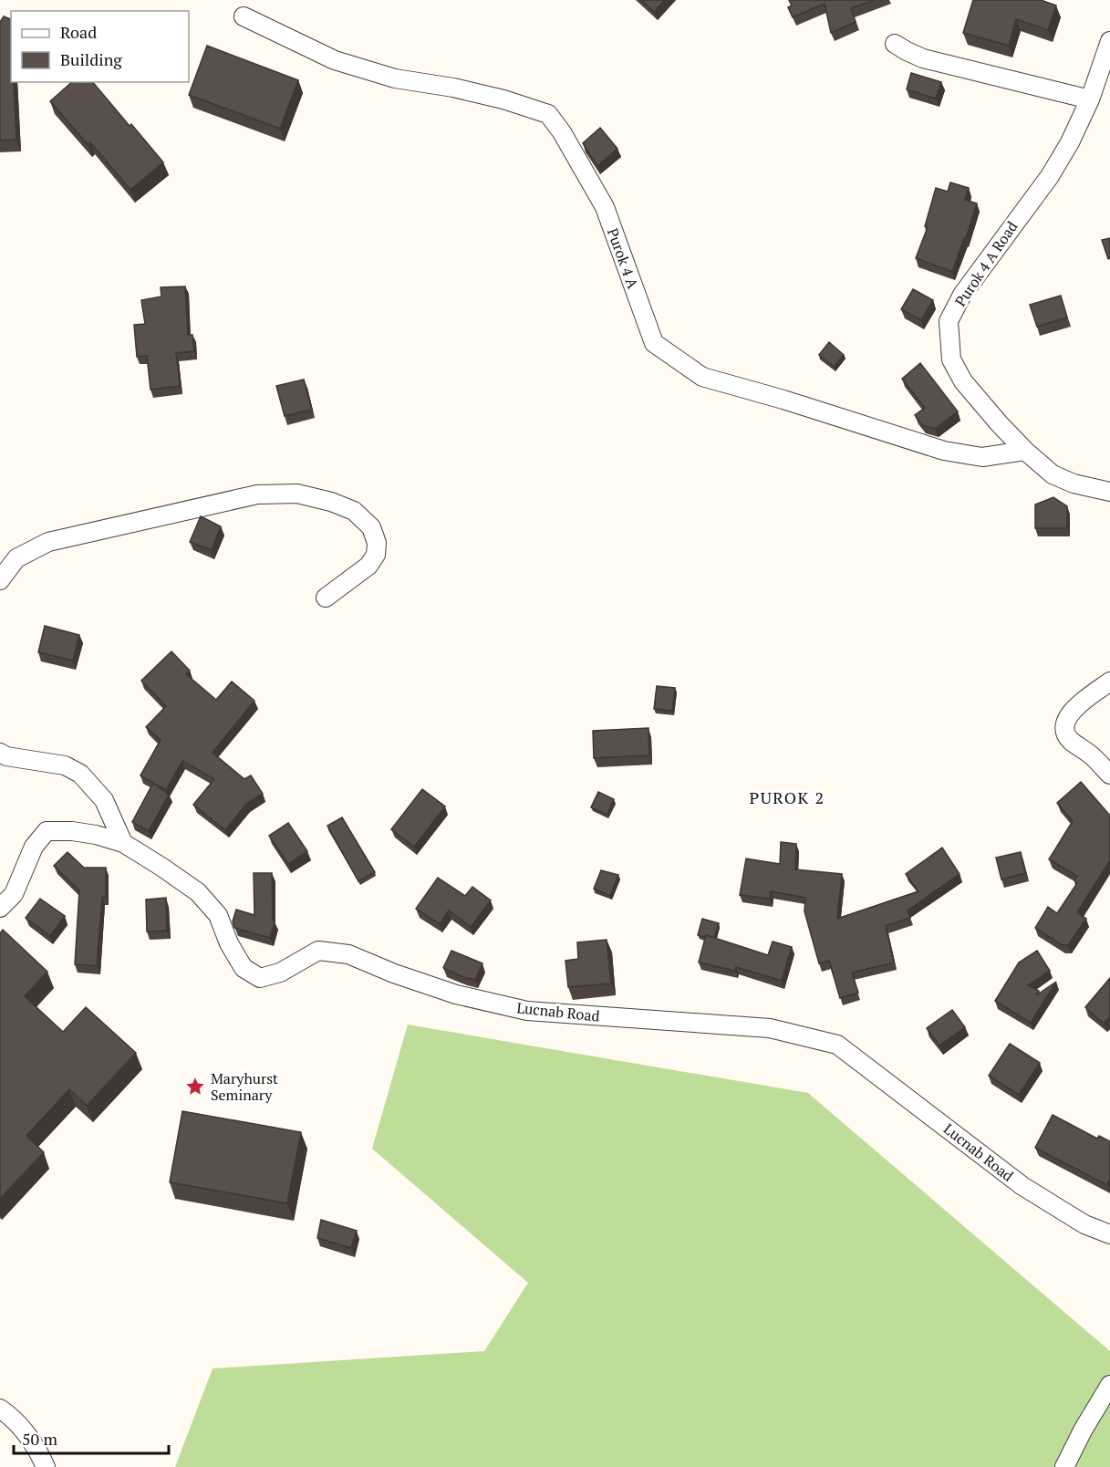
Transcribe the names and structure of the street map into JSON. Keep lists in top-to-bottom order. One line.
{"streets":{"street":["Purok 4 A","Purok 4 A Road","Lucnab Road"]},"crossings":[["Purok 4 A","Purok 4 A Road"]],"districts":["PUROK 2"],"places":{"place":["Maryhurst Seminary"]},"legend":["Road","Building"],"scale_bar":"50 m"}
